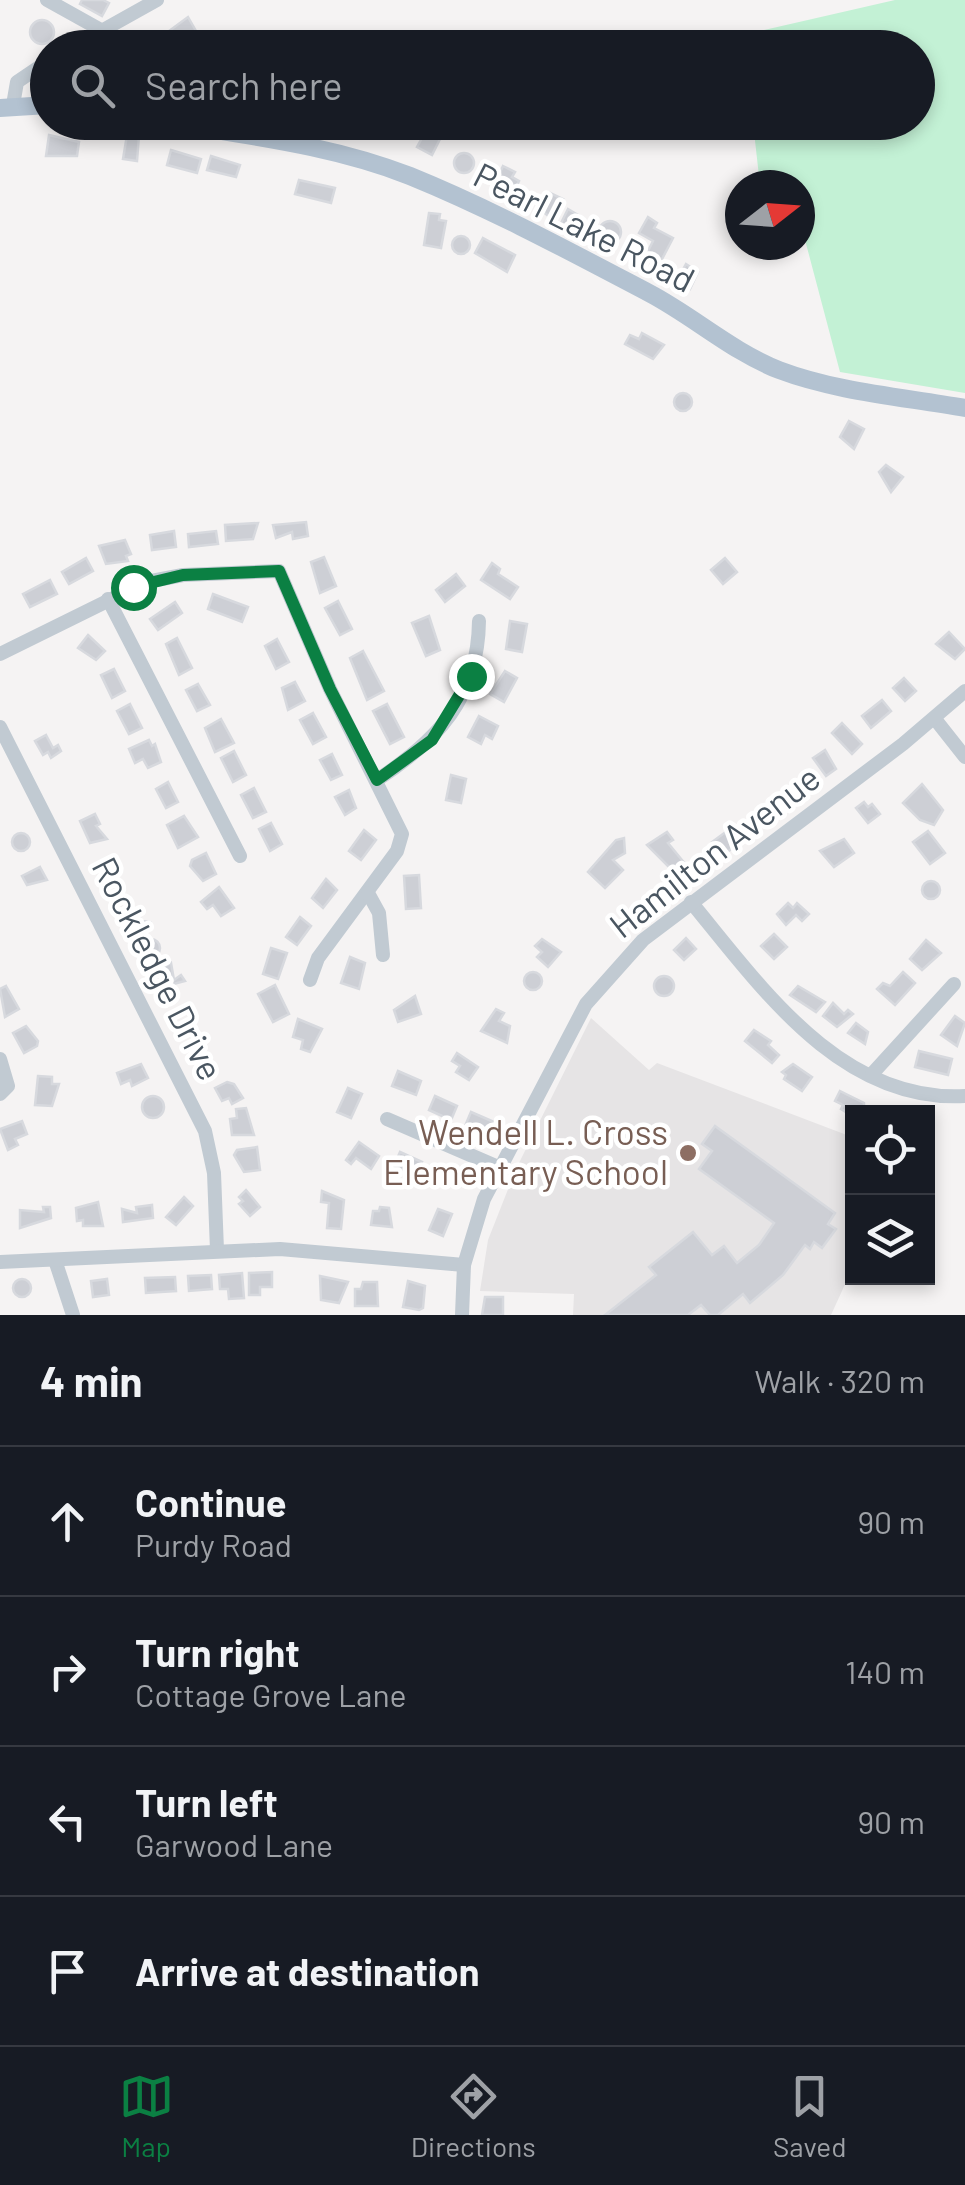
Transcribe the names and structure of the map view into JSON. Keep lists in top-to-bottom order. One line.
{"streets":{"main road":["Pearl Lake Road"],"street":["Hamilton Avenue","Rockledge Drive"]},"places":["Wendell L. Cross Elementary School"],"north":"right","page":{"search":"Search here","heading":["4 min","Walk · 320 m"],"list":[["Continue","Purdy Road","90 m"],["Turn right","Cottage Grove Lane","140 m"],["Turn left","Garwood Lane","90 m"],"Arrive at destination"],"nav":["Map","Directions","Saved"]}}
